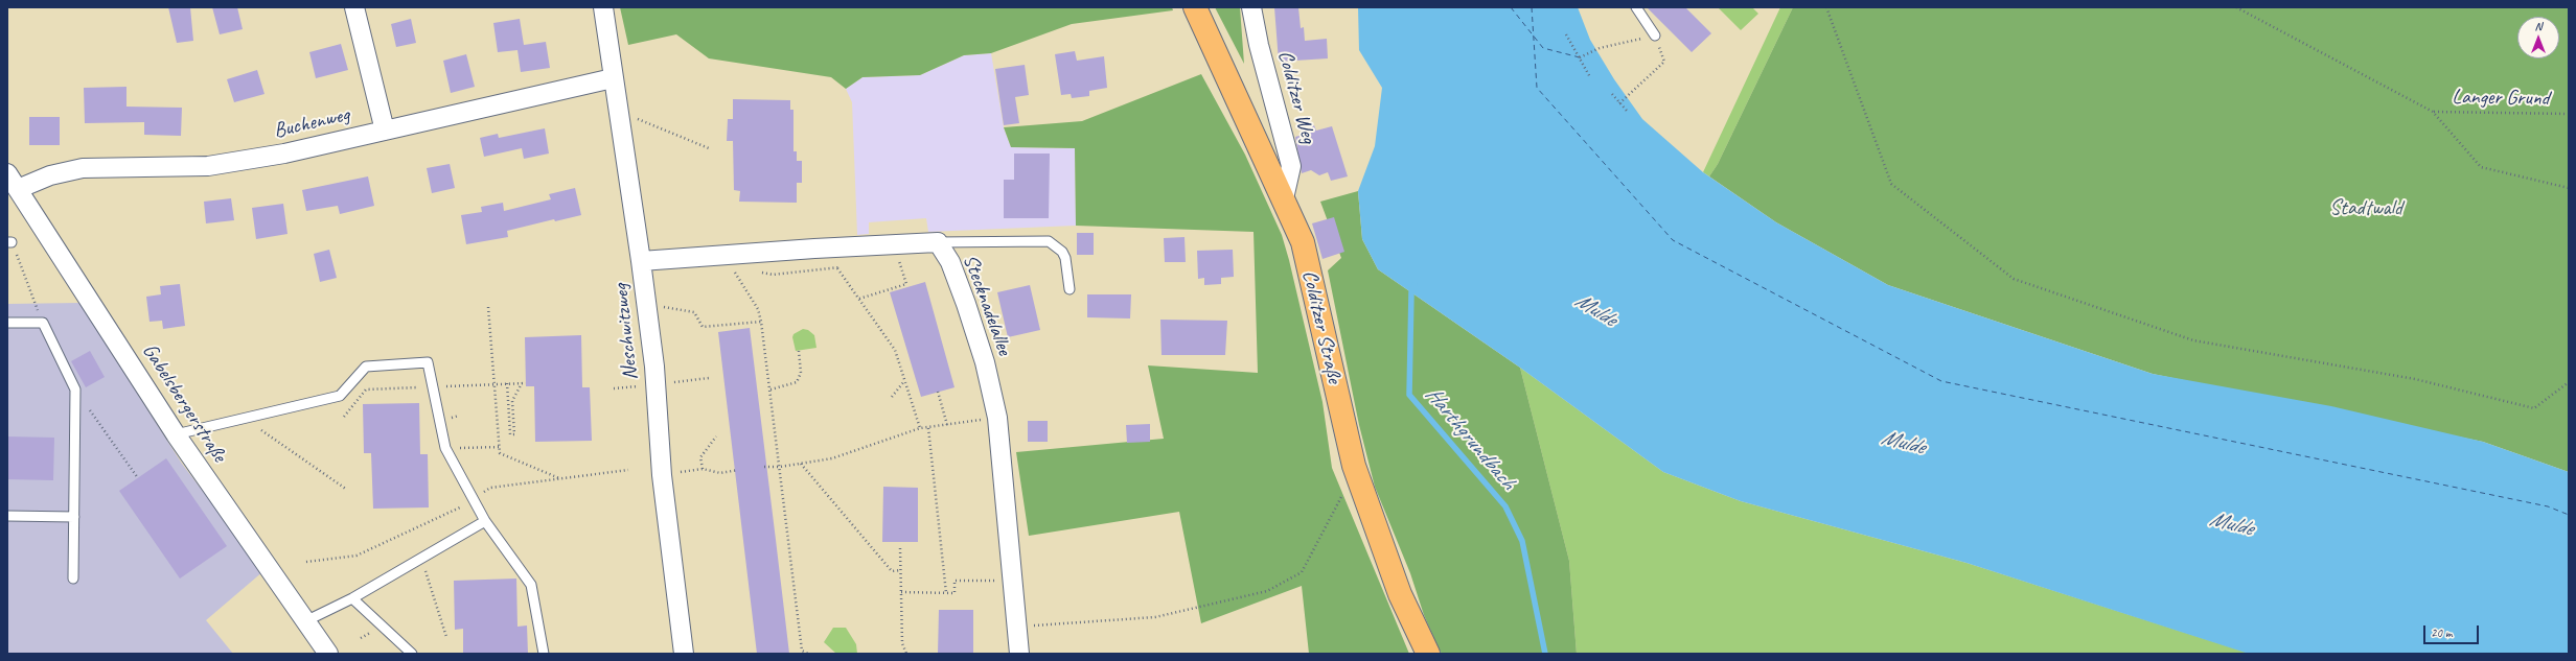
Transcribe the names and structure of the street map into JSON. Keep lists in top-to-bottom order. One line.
{"streets":{"main road":["Colditzer Straße"],"street":["Colditzer Weg","Buchenweg","Stecknadelallee","Neschwitzweg","Gabelsbergerstraße"],"path":["Langer Grund"]},"crossings":[["Colditzer Weg","Colditzer Straße"],["Buchenweg","Neschwitzweg"],["Buchenweg","Gabelsbergerstraße"],["Stecknadelallee","Neschwitzweg"]],"water":["Mulde","Harthgrundbach"],"parks":["Stadtwald"],"scale_bar":"20 m","north":"top"}
